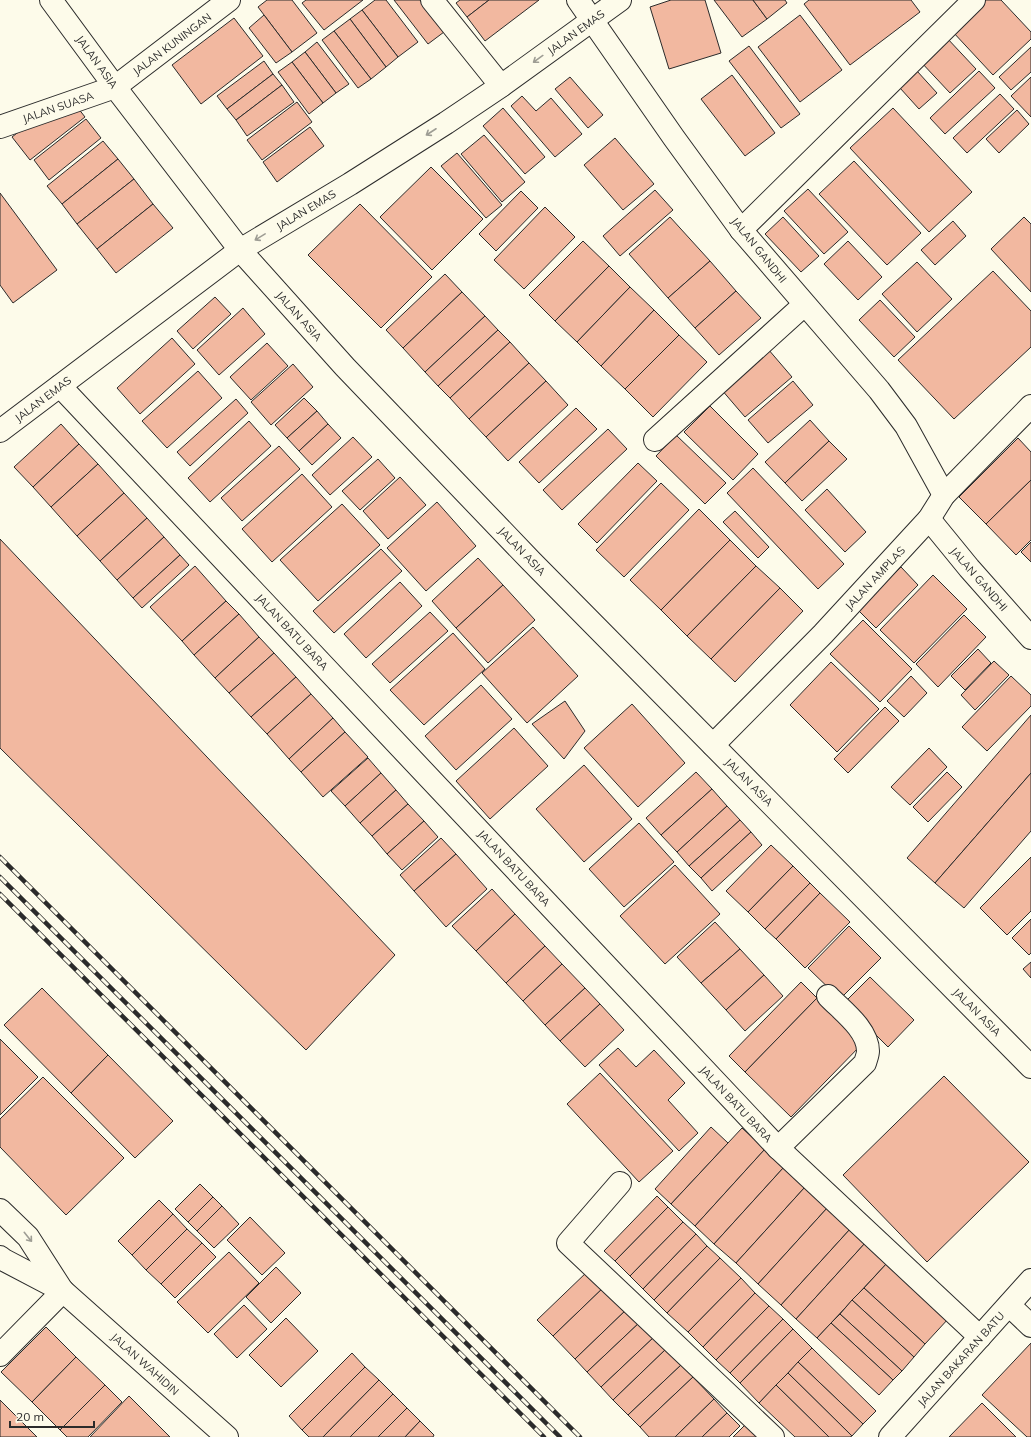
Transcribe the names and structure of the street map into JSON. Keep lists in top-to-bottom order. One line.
{"streets":{"street":["JALAN EMAS","JALAN KUNINGAN","JALAN ASIA","JALAN SUASA","JALAN GANDHI","JALAN AMPLAS","JALAN BATU BARA","JALAN BAKARAN BATU","JALAN WAHIDIN"]},"crossings":[["JALAN EMAS","JALAN ASIA"],["JALAN EMAS","JALAN GANDHI"],["JALAN EMAS","JALAN BATU BARA"],["JALAN KUNINGAN","JALAN ASIA"],["JALAN KUNINGAN","JALAN SUASA"],["JALAN ASIA","JALAN SUASA"],["JALAN ASIA","JALAN AMPLAS"],["JALAN GANDHI","JALAN AMPLAS"],["JALAN BATU BARA","JALAN BAKARAN BATU"]],"one_way":["JALAN EMAS"],"scale_bar":"20 m"}
